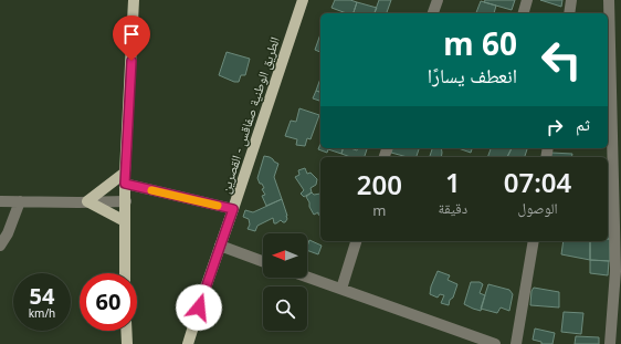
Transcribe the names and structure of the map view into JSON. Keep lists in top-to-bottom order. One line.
{"streets":{"main road":["الطريق الوطنية صفاقس - القصرين"]},"north":"left","page":{"turn":["60 m","انعطف يسارًا"],"then":"ثم","eta":["07:04","الوصول","1","دقيقة","200","m"],"speed":"54 km/h","limit":"60"}}
